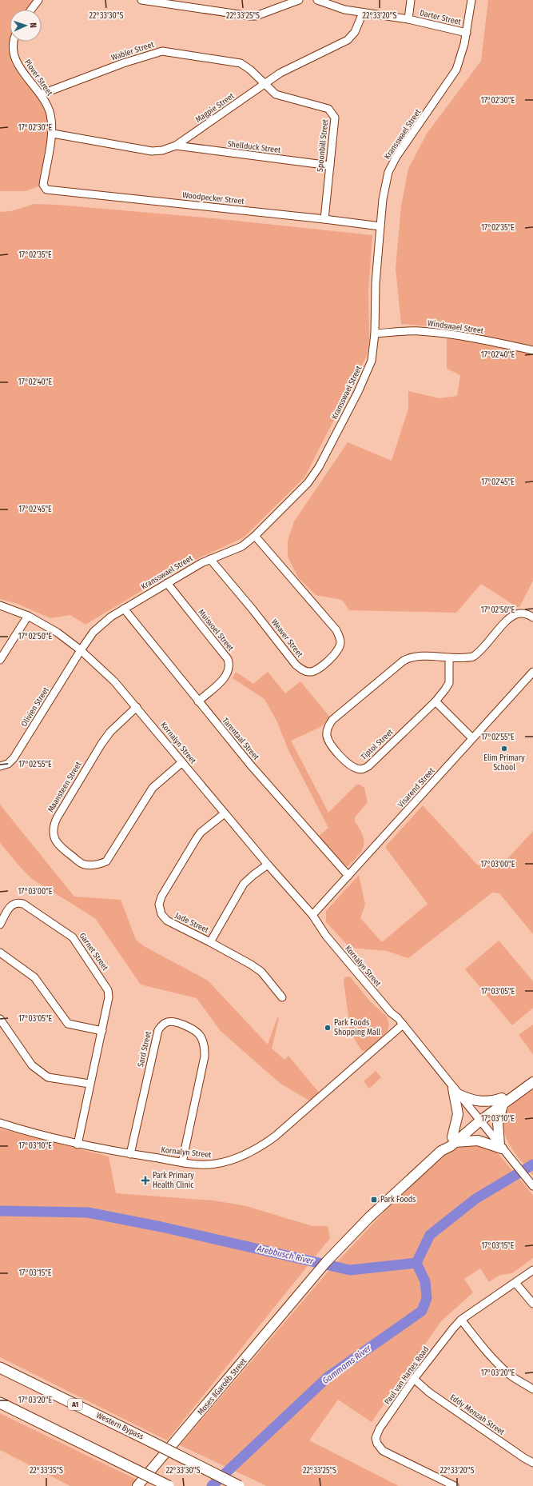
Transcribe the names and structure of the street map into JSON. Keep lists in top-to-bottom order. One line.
{"streets":{"highway":["A1","Western Bypass"],"main road":["Moses ǁGaroëb Street"],"street":["Darter Street","Wabler Street","Plover Street","Magpie Street","Kransswael Street","Spoonbill Street","Shellduck Street","Woodpecker Street","Windswael Street","Muisvoel Street","Weaver Street","Olivien Street","Tarentaal Street","Kornalyn Street","Tiptol Street","Maansteen Street","Visarend Street","Jade Street","Garnet Street","Sard Street","Paul van Hartes Road","Eddy Menzah Street"]},"crossings":[["Darter Street","Magpie Street"],["Darter Street","Kransswael Street"],["Wabler Street","Plover Street"],["Wabler Street","Magpie Street"],["Wabler Street","Spoonbill Street"],["Plover Street","Magpie Street"],["Plover Street","Woodpecker Street"],["Magpie Street","Spoonbill Street"],["Magpie Street","Shellduck Street"],["Kransswael Street","Woodpecker Street"],["Kransswael Street","Windswael Street"],["Kransswael Street","Muisvoel Street"],["Kransswael Street","Weaver Street"],["Kransswael Street","Olivien Street"],["Kransswael Street","Tarentaal Street"],["Kransswael Street","Kornalyn Street"],["Spoonbill Street","Shellduck Street"],["Spoonbill Street","Woodpecker Street"],["Muisvoel Street","Tarentaal Street"],["Olivien Street","Kornalyn Street"],["Tarentaal Street","Visarend Street"],["Kornalyn Street","Maansteen Street"],["Kornalyn Street","Visarend Street"],["Kornalyn Street","Jade Street"],["Kornalyn Street","Garnet Street"],["Kornalyn Street","Sard Street"],["Paul van Hartes Road","Eddy Menzah Street"]],"water":["Arebbusch River","Gammams River"],"places":{"other":["Elim Primary School","Park Foods Shopping Mall"],"health":["Park Primary Health Clinic"],"transit":["Park Foods"]},"north":"right","coordinates":["22°33'30\"S","22°33'25\"S","22°33'20\"S","17°02'30\"E","17°02'35\"E","17°02'40\"E","17°02'45\"E","17°02'50\"E","17°02'55\"E","17°03'00\"E","17°03'05\"E","17°03'10\"E","17°03'15\"E","17°03'20\"E","22°33'35\"S"]}
